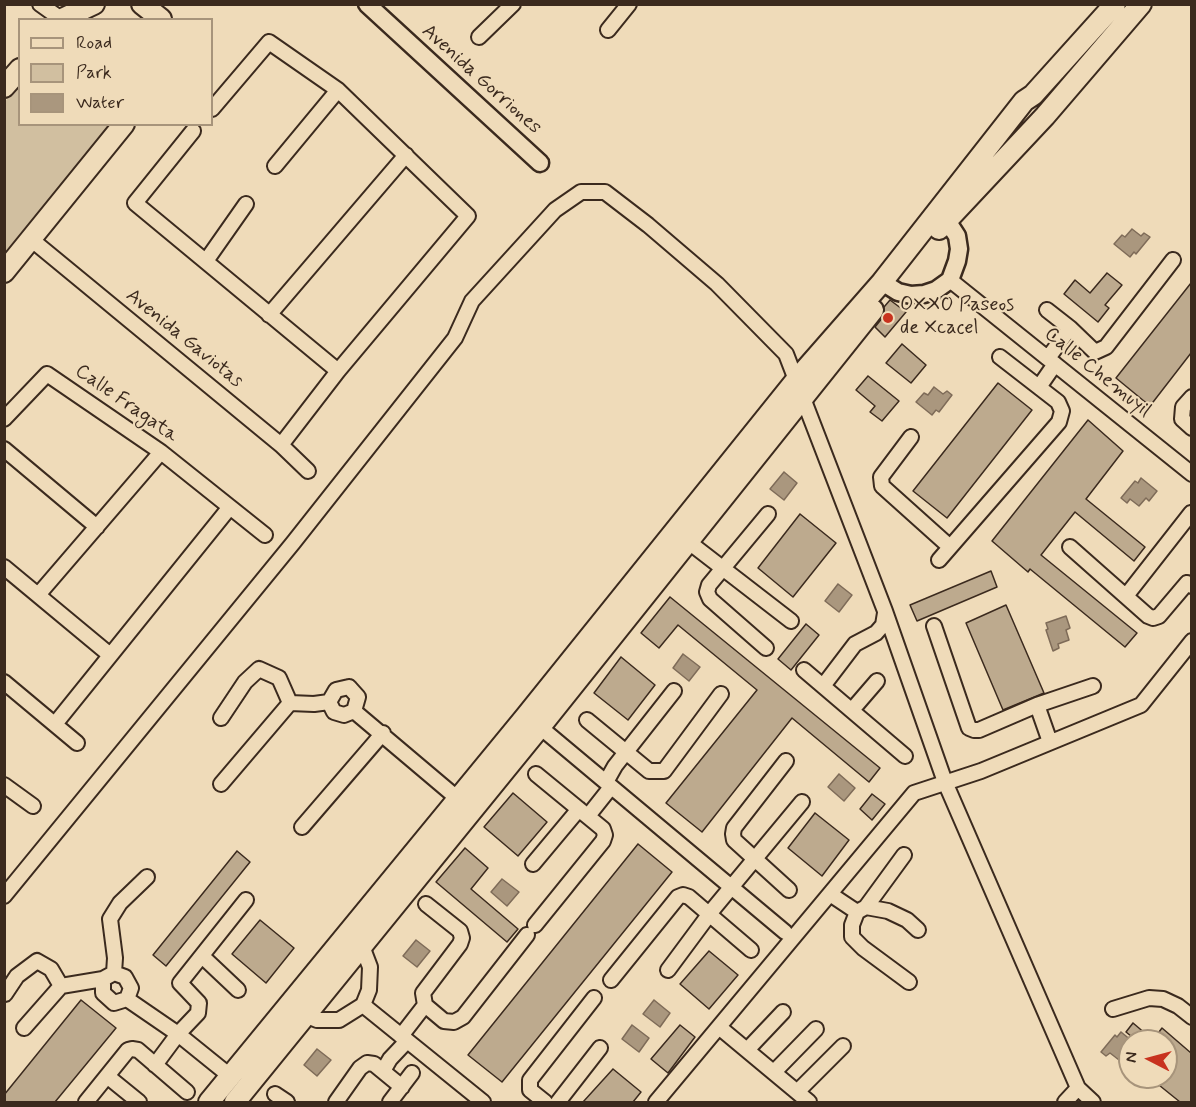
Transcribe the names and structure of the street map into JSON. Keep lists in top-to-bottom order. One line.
{"streets":{"street":["Avenida Gorriones","Avenida Gaviotas","Calle Chemuyil","Calle Fragata"]},"places":["OXXO Paseos de Xcacel"],"legend":["Road","Park","Water"],"north":"left"}
